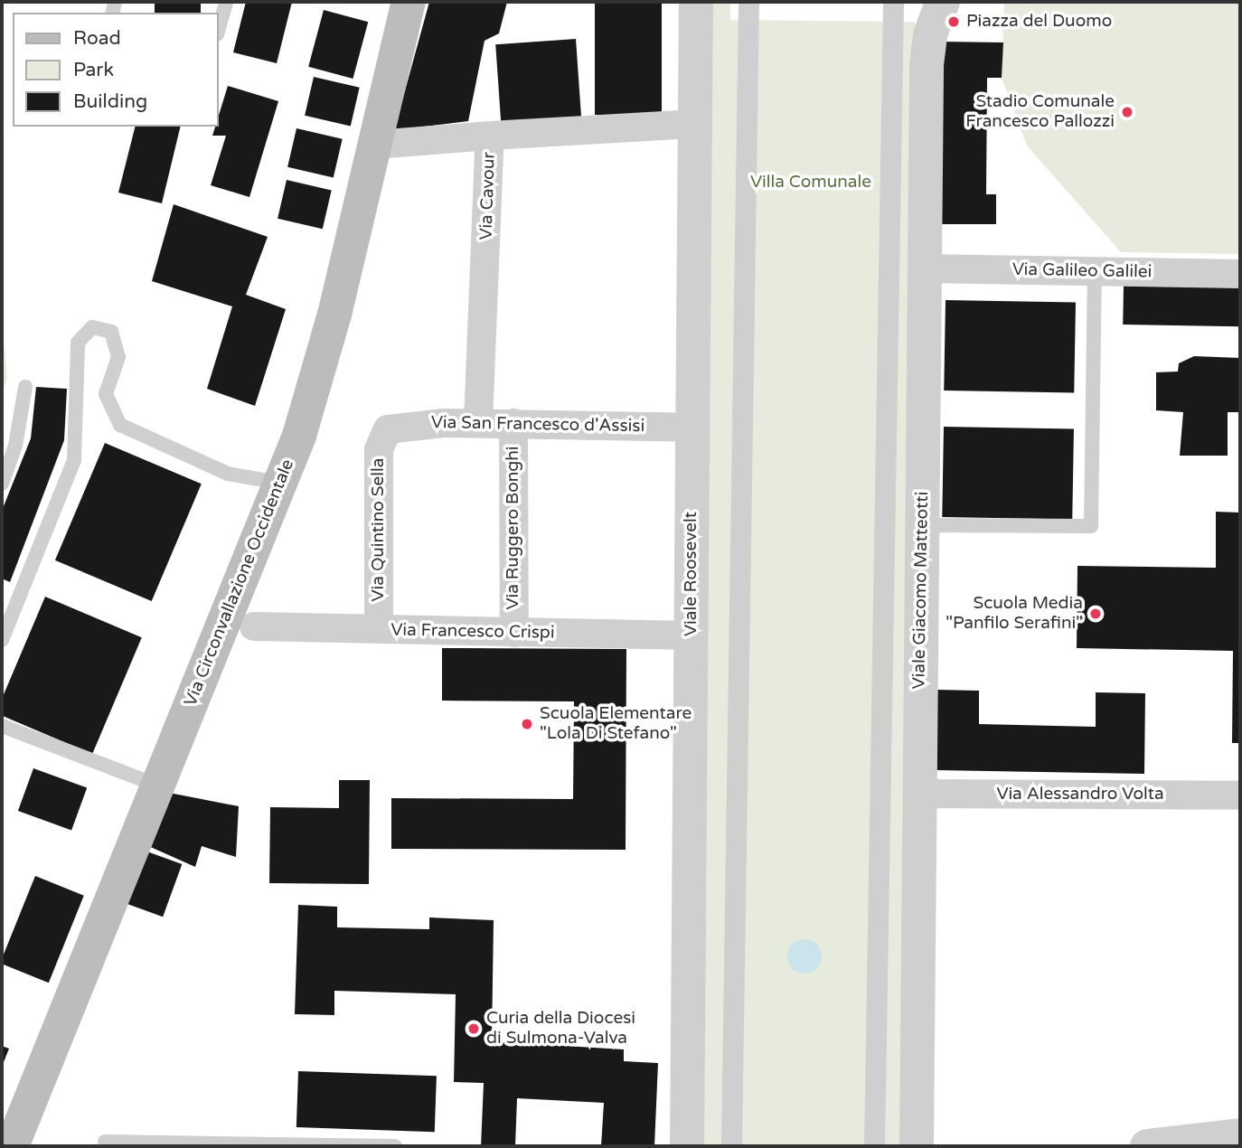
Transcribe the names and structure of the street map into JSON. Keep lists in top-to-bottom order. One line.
{"streets":{"main road":["Via Circonvallazione Occidentale"],"street":["Via Cavour","Via Galileo Galilei","Via San Francesco d'Assisi","Via Ruggero Bonghi","Via Quintino Sella","Viale Roosevelt","Viale Giacomo Matteotti","Via Francesco Crispi","Via Alessandro Volta"]},"crossings":[["Via Cavour","Via San Francesco d'Assisi"],["Via Cavour","Viale Roosevelt"],["Via Galileo Galilei","Viale Giacomo Matteotti"],["Via San Francesco d'Assisi","Via Ruggero Bonghi"],["Via San Francesco d'Assisi","Via Quintino Sella"],["Via San Francesco d'Assisi","Viale Roosevelt"],["Via Ruggero Bonghi","Via Francesco Crispi"],["Via Quintino Sella","Via Francesco Crispi"],["Viale Roosevelt","Via Francesco Crispi"],["Viale Giacomo Matteotti","Via Alessandro Volta"]],"parks":["Villa Comunale"],"places":["Piazza del Duomo","Stadio Comunale Francesco Pallozzi","Scuola Media \"Panfilo Serafini\"","Scuola Elementare \"Lola Di Stefano\"","Curia della Diocesi di Sulmona-Valva"],"legend":["Road","Park","Building"]}
